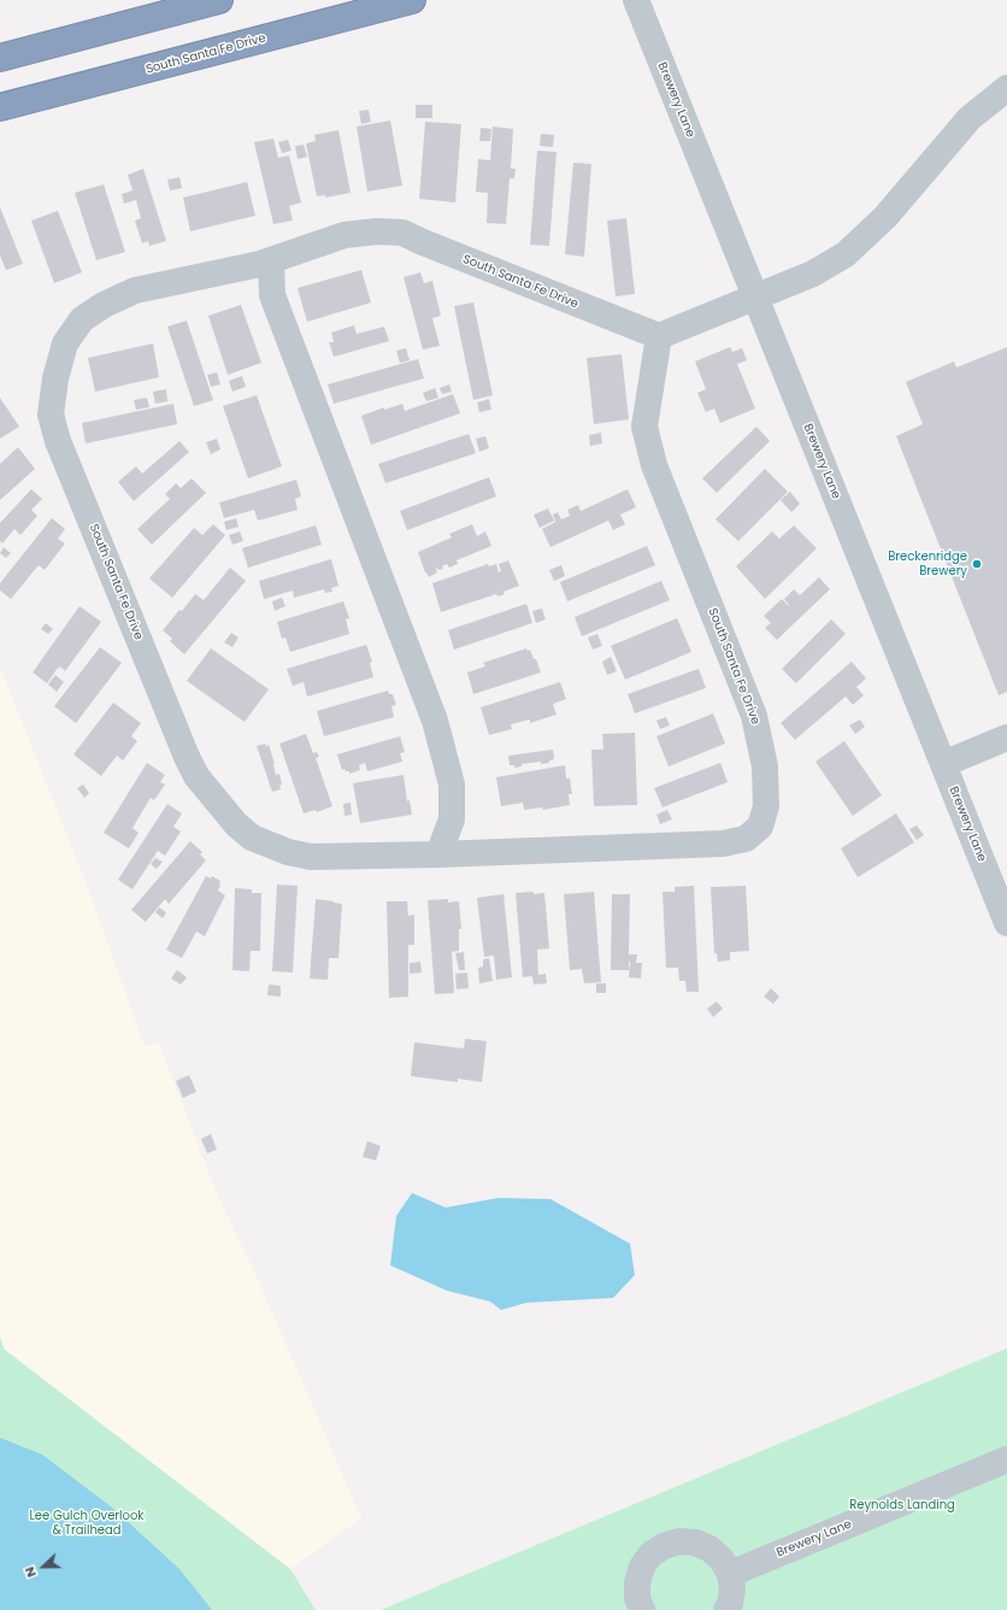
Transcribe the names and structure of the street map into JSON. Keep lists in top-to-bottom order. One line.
{"streets":{"highway":["South Santa Fe Drive"],"street":["Brewery Lane"]},"parks":["Reynolds Landing","Lee Gulch Overlook & Trailhead"],"places":["Breckenridge Brewery"],"north":"left"}
